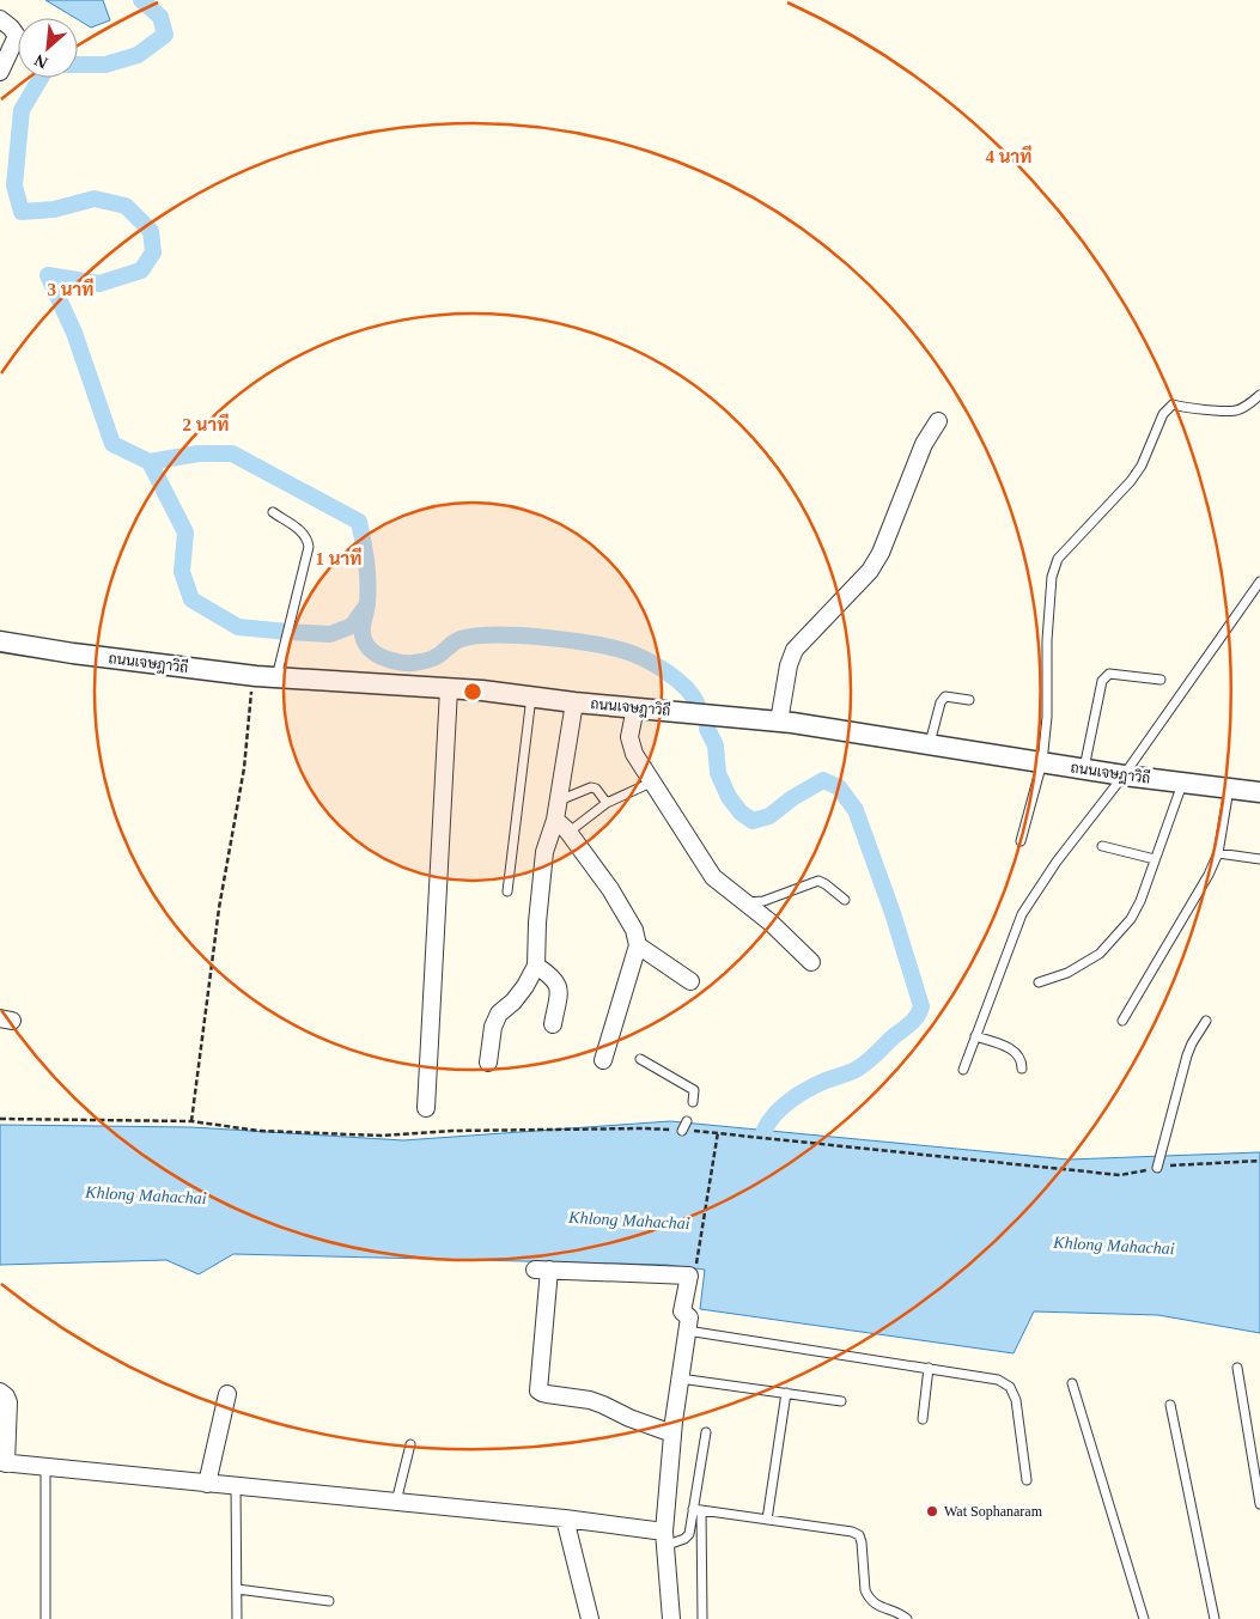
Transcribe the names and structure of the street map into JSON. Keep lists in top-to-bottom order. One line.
{"streets":{"street":["ถนนเจษฎาวิถี"]},"water":["Khlong Mahachai"],"places":["Wat Sophanaram"],"north":"bottom left","rings":["4 นาที","3 นาที","2 นาที","1 นาที"]}
